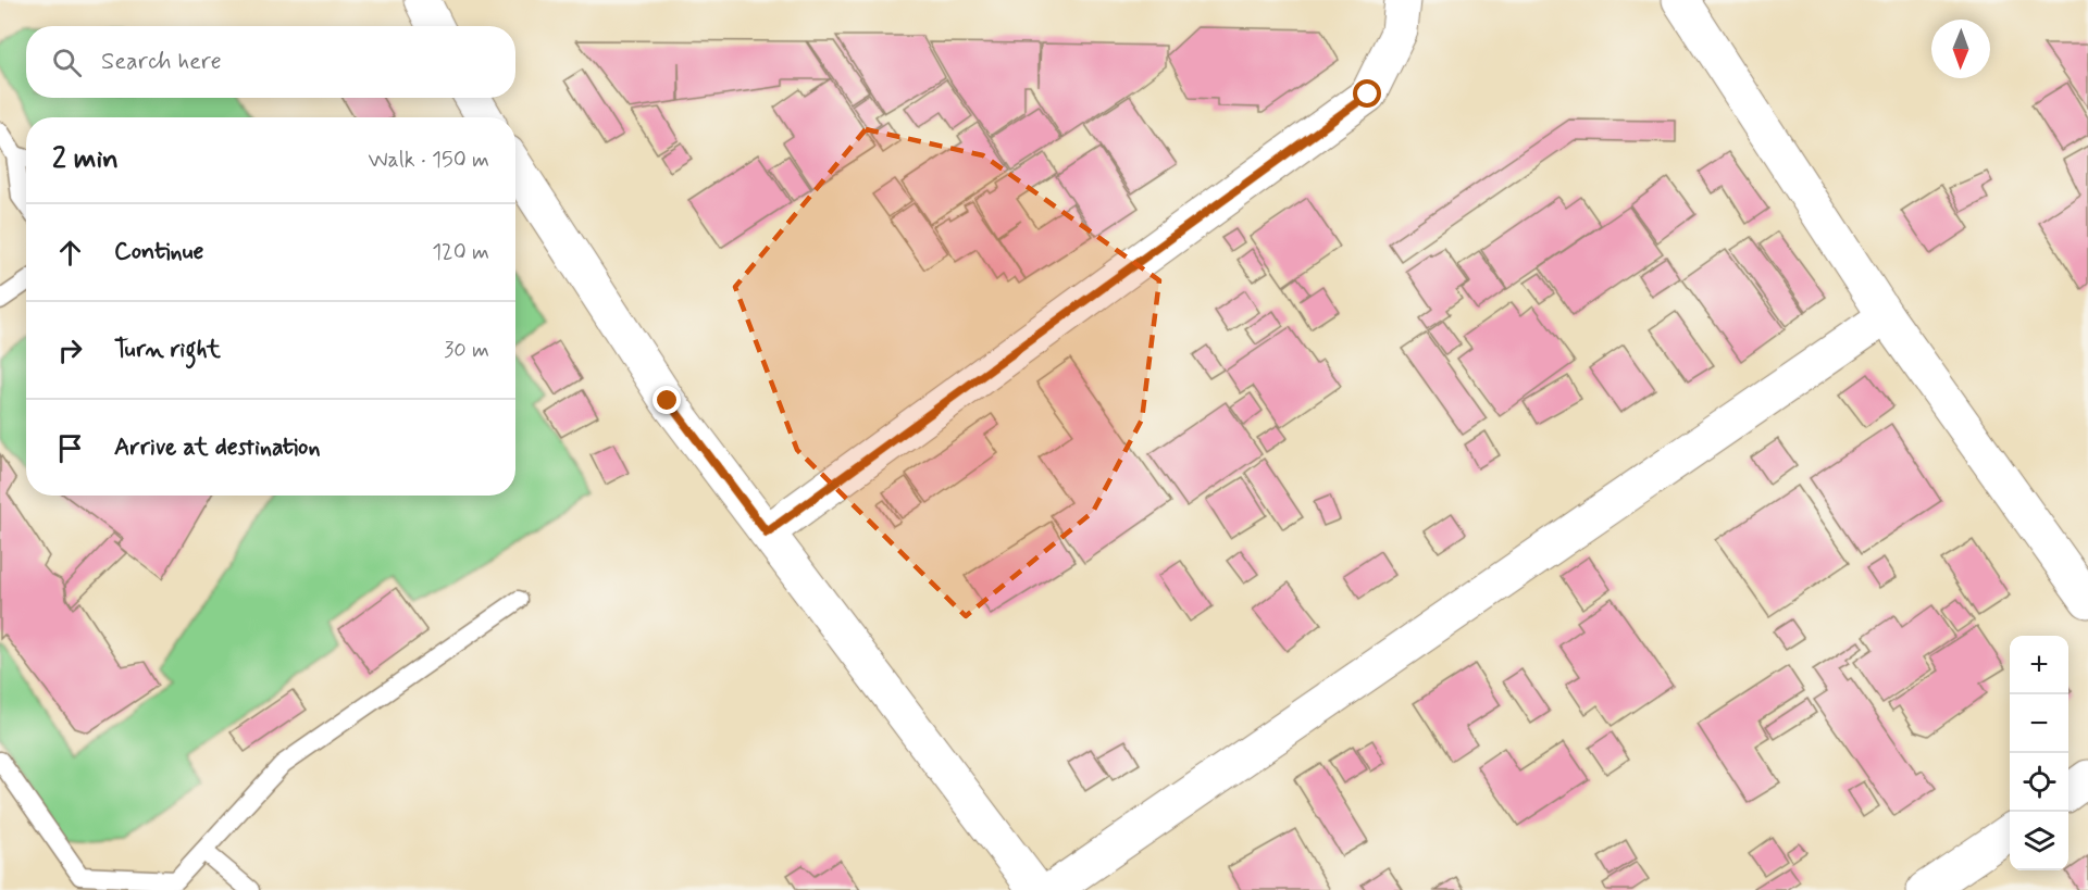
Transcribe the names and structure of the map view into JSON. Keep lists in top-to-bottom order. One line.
{"north":"bottom","page":{"search":"Search here","heading":["2 min","Walk · 150 m"],"list":[["Continue","120 m"],["Turn right","30 m"],"Arrive at destination"],"map_buttons":["+","−"]}}
